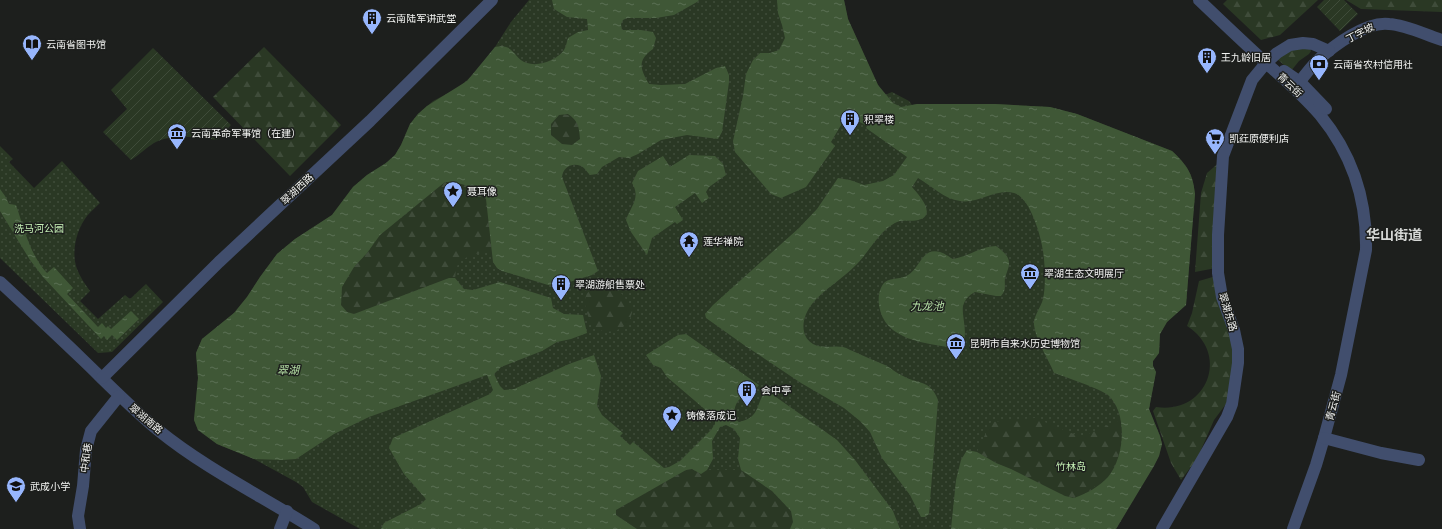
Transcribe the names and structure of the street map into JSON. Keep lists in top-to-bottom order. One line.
{"streets":{"street":["丁字坡","青云街","翠湖西路","翠湖东路","翠湖南路","中和巷"]},"crossings":[["丁字坡","青云街"],["丁字坡","翠湖东路"],["青云街","翠湖东路"],["翠湖西路","翠湖南路"],["翠湖南路","中和巷"]],"districts":["华山街道"],"water":["九龙池","翠湖"],"parks":["洗马河公园","竹林岛"],"places":{"building":["云南陆军讲武堂","王九龄旧居","积翠楼","翠湖游船售票处","会中亭"],"library":["云南省图书馆"],"bank":["云南省农村信用社"],"museum":["云南革命军事馆（在建）","翠湖生态文明展厅","昆明市自来水历史博物馆"],"supermarket":["凯荭原便利店"],"place":["聂耳像","铸像落成记"],"temple":["莲华禅院"],"school or university":["武成小学"]}}
